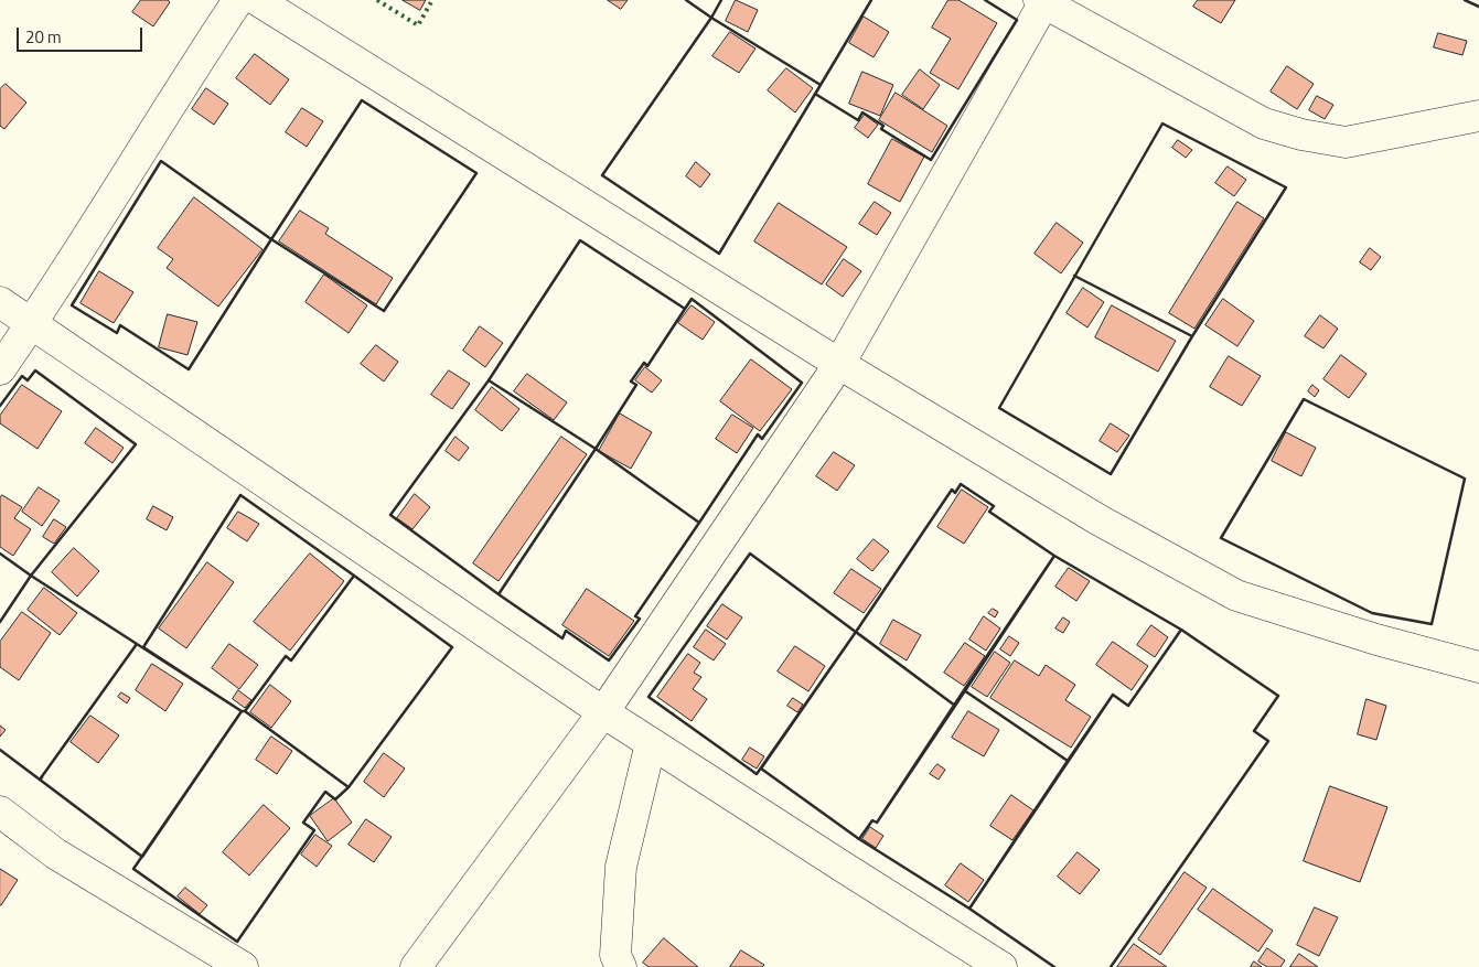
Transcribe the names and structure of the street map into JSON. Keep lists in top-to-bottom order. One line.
{"scale_bar":"20 m"}
